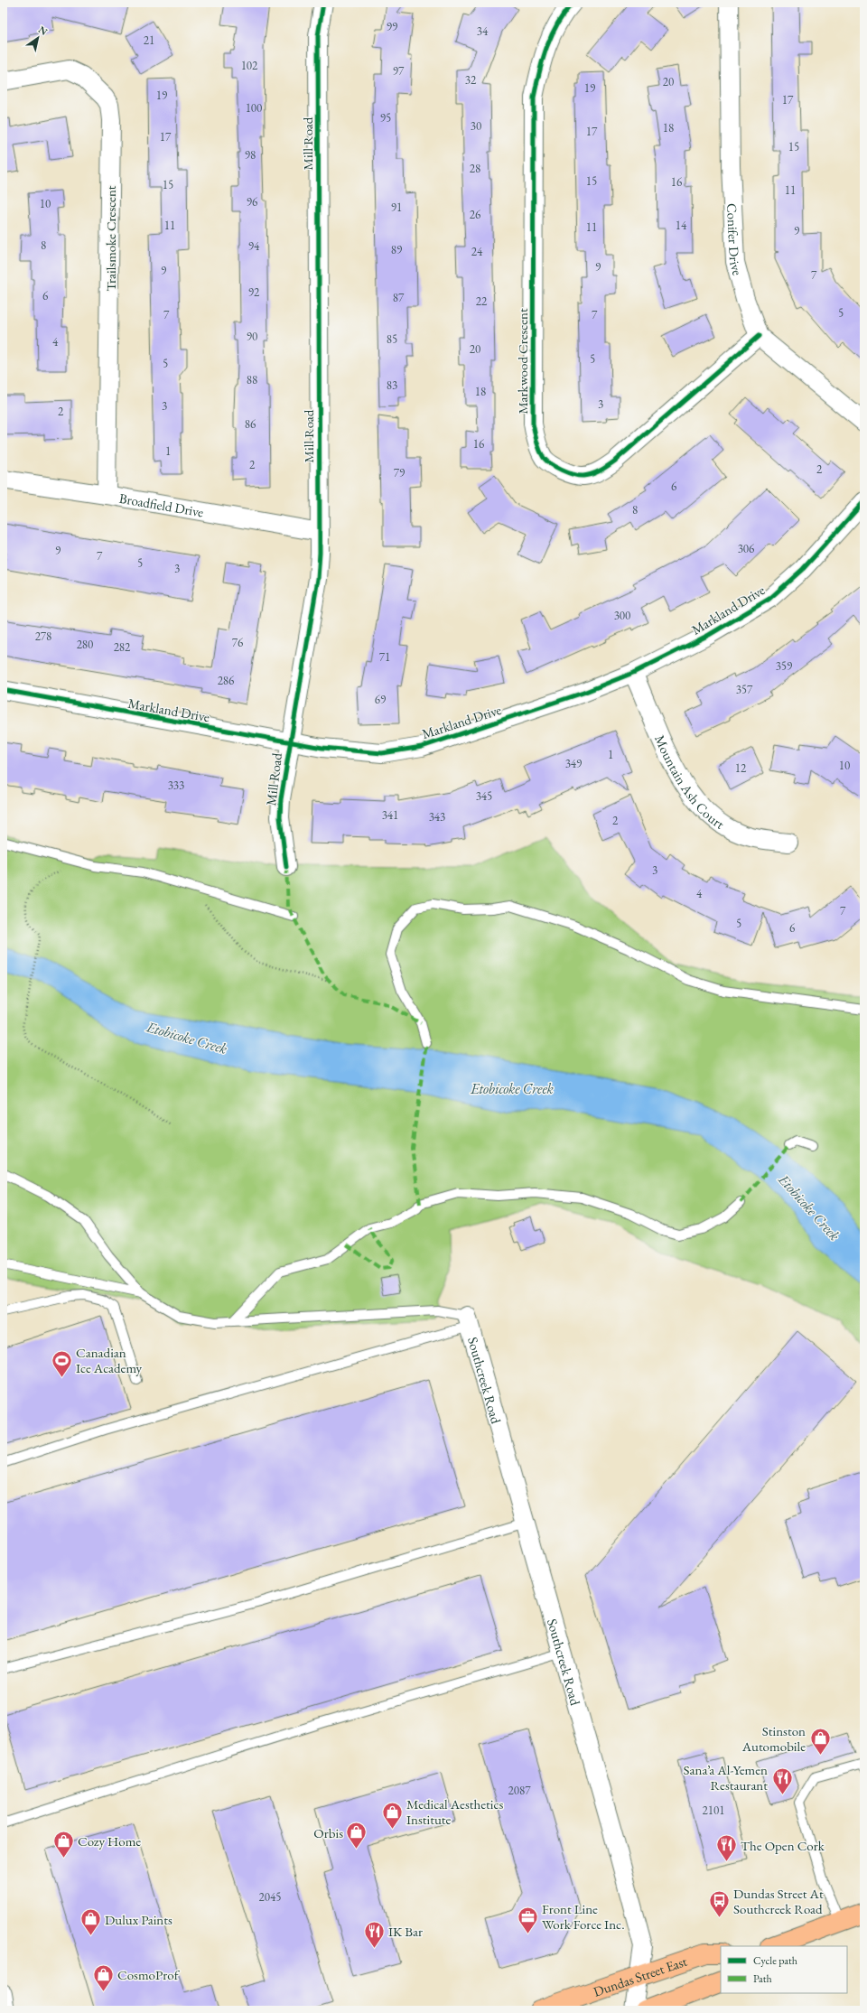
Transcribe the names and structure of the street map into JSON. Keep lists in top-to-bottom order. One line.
{"streets":{"main road":["Dundas Street East"],"street":["Mill Road","Trailsmoke Crescent","Conifer Drive","Markwood Crescent","Broadfield Drive","Markland Drive","Mountain Ash Court","Southcreek Road"]},"crossings":[["Mill Road","Broadfield Drive"],["Mill Road","Markland Drive"],["Trailsmoke Crescent","Broadfield Drive"],["Conifer Drive","Markwood Crescent"],["Markland Drive","Mountain Ash Court"],["Southcreek Road","Dundas Street East"]],"water":["Etobicoke Creek"],"places":{"sports":["Canadian Ice Academy"],"shop":["Stinston Automobile","Medical Aesthetics Institute","Orbis","Cozy Home","Dulux Paints","CosmoProf"],"restaurant":["Sana’a Al-Yemen Restaurant","The Open Cork","IK Bar"],"bus stop":["Dundas Street At Southcreek Road"],"office":["Front Line Work Force Inc."]},"house_numbers":["99","34","21","102","97","32","20","19","19","17","100","95","30","18","17","17","15","98","28","15","16","15","11","96","10","91","26","11","14","11","9","8","94","89","24","9","9","7","92","6","87","22","5","7","7","90","85","4","20","5","5","88","83","18","3","3","2","86","16","1","2","2","79","6","8","306","9","7","5","3","300","278","76","280","282","71","359","286","357","69","1","349","10","12","333","345","341","343","2","3","4","7","5","6","2087","2101","2045"],"legend":["Cycle path","Path"],"north":"top right"}
